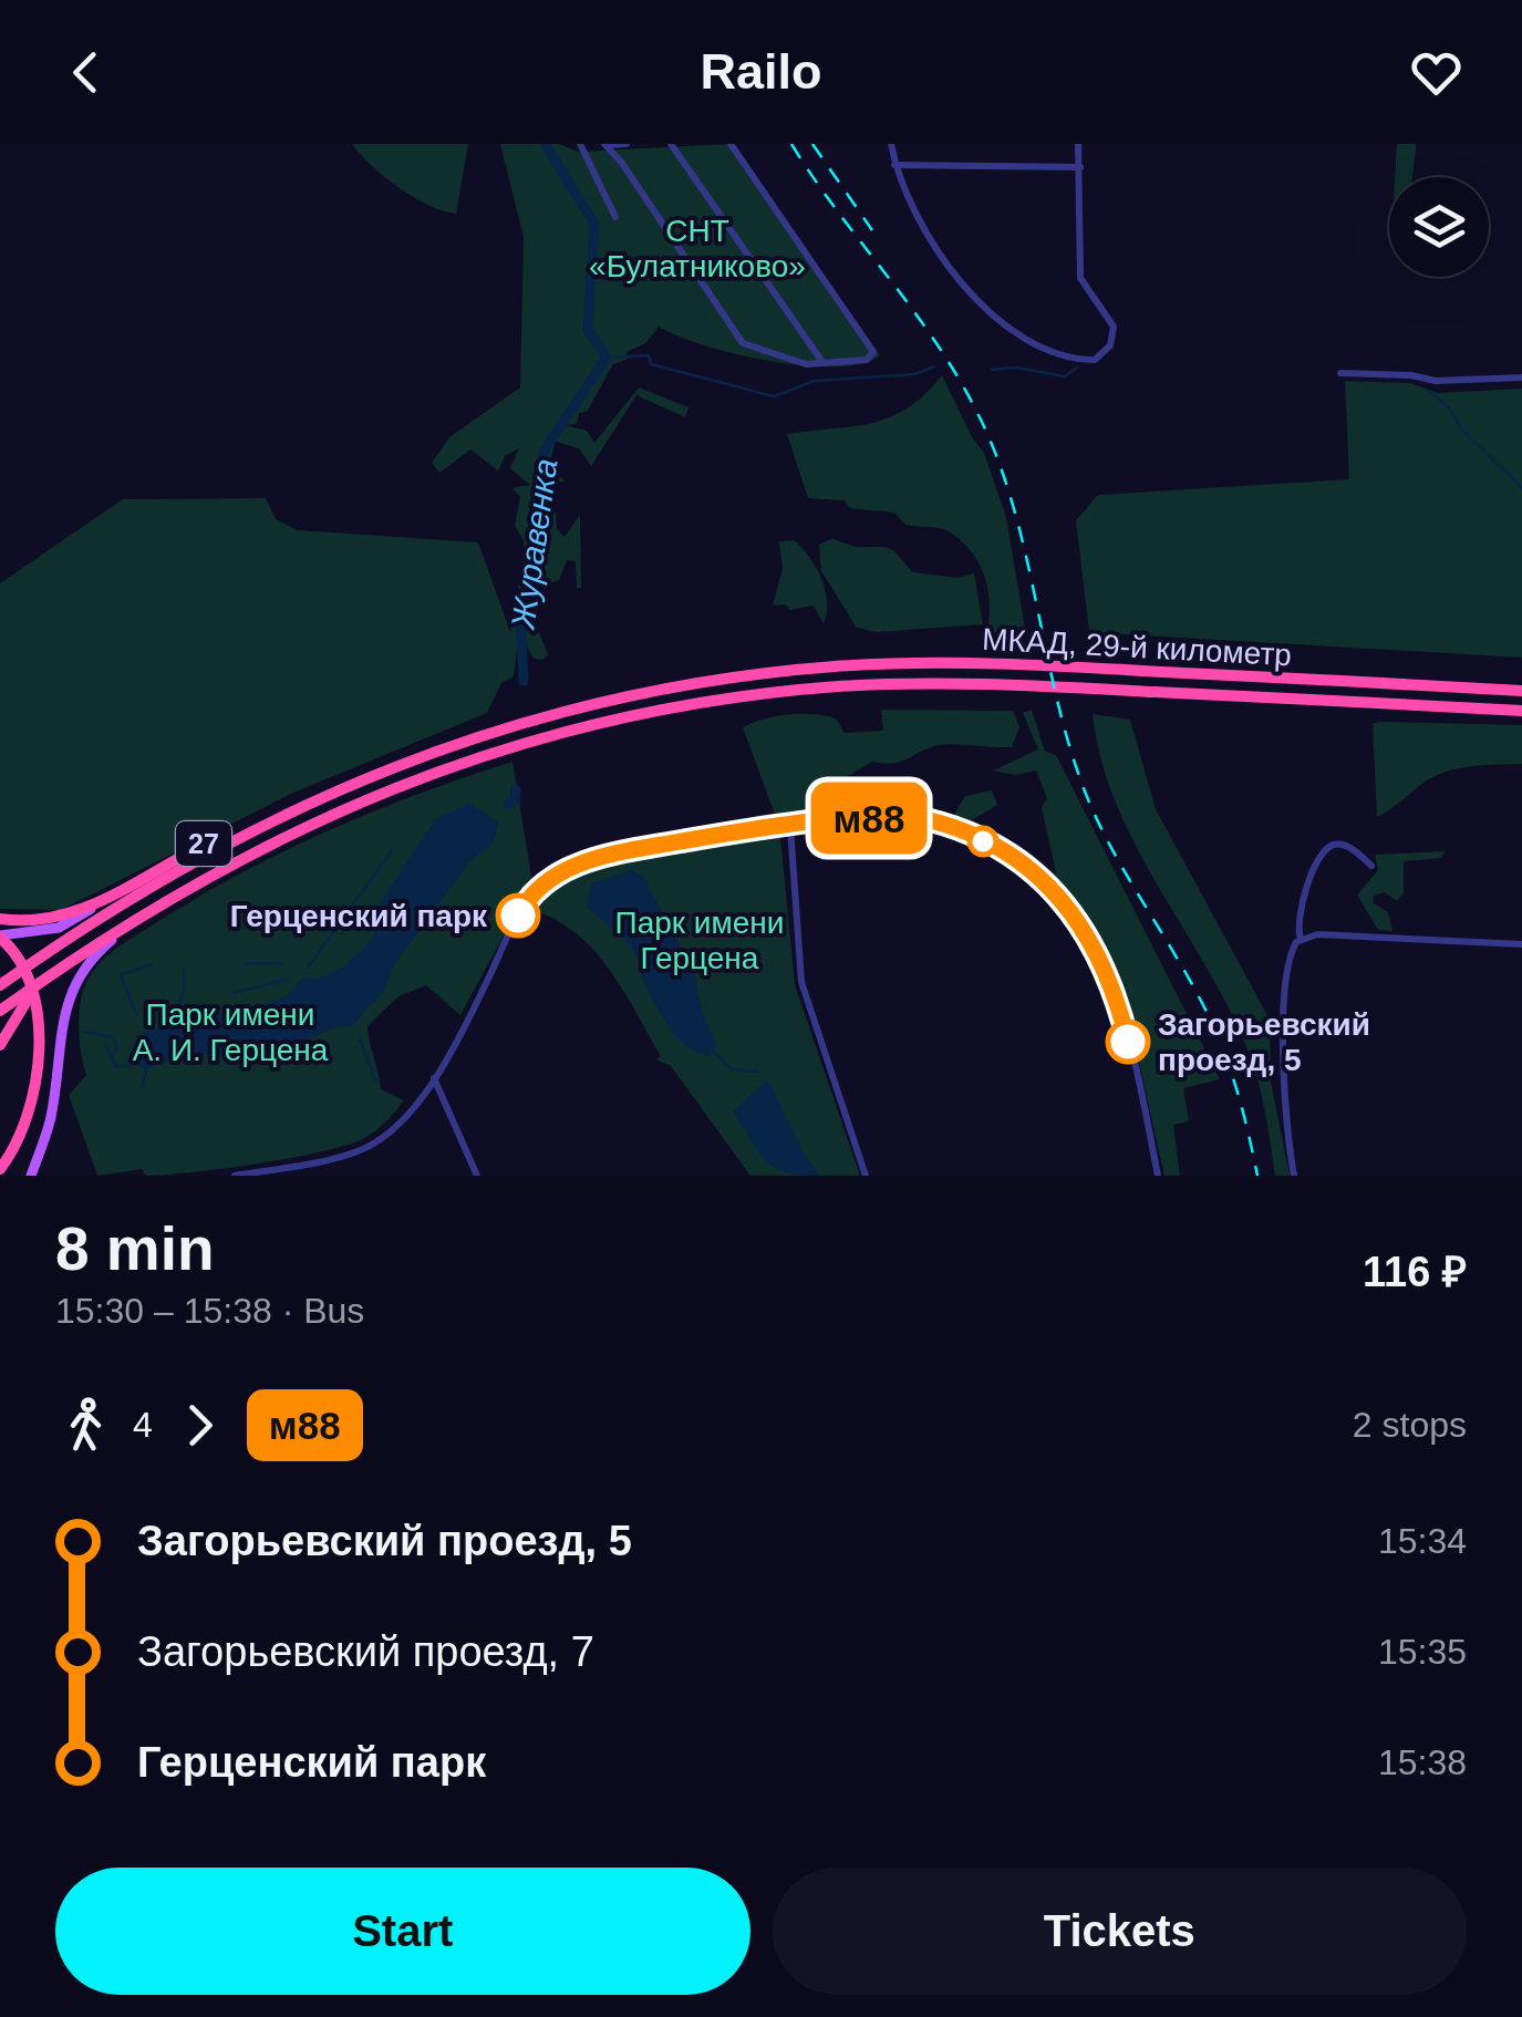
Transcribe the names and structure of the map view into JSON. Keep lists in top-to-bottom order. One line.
{"streets":{"highway":["МКАД, 29-й километр","27"]},"crossings":[["МКАД, 29-й километр","27"]],"water":["Журавенка"],"parks":["СНТ «Булатниково»","Парк имени Герцена","Парк имени А. И. Герцена"],"places":["Герценский парк","Загорьевский проезд, 5"],"lines":["bus line м88"],"page":{"header":"Railo","on_map":"м88","heading":["8 min","15:30 – 15:38 · Bus","116 ₽"],"legs":["4","м88","2 stops"],"list":[{"name":"Загорьевский проезд, 5","value":"15:34"},{"name":"Загорьевский проезд, 7","value":"15:35"},{"name":"Герценский парк","value":"15:38"}],"buttons":["Start","Tickets"]}}
